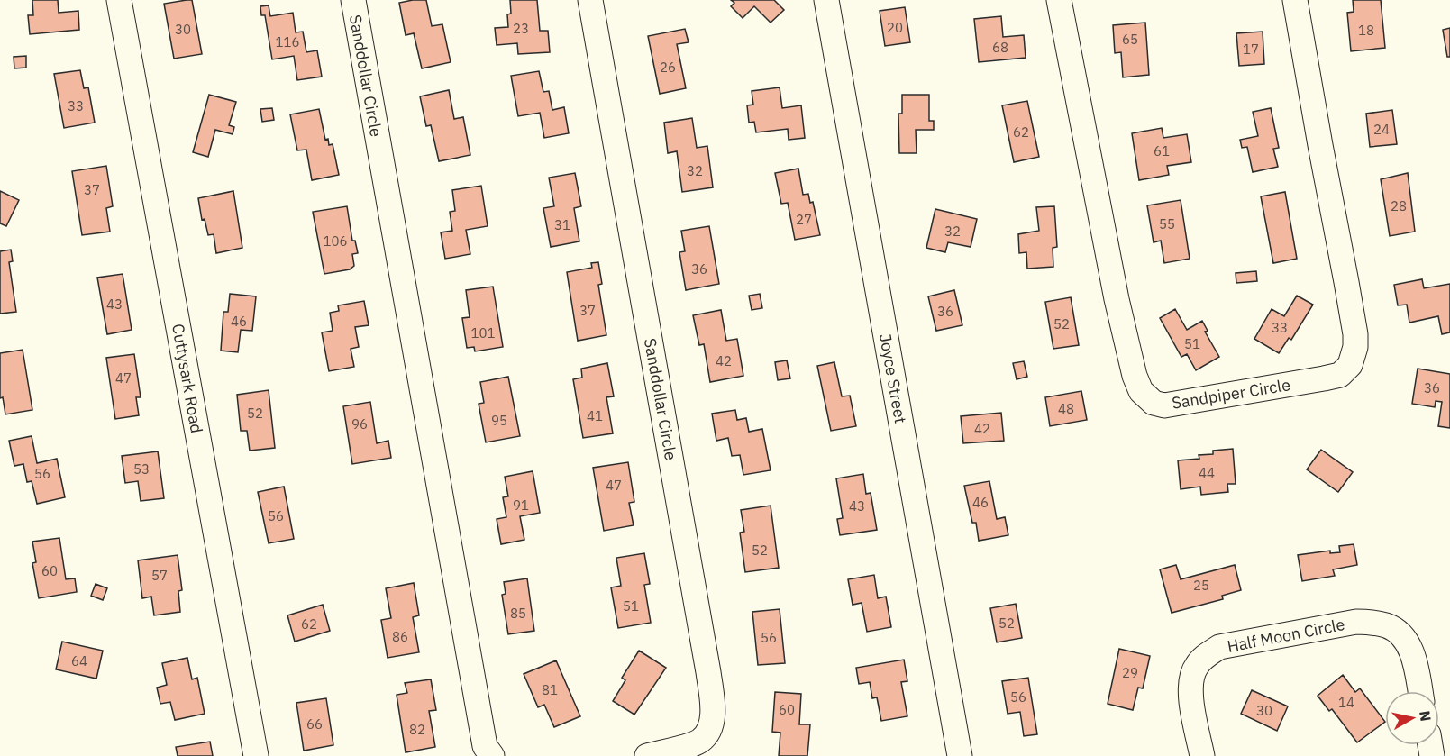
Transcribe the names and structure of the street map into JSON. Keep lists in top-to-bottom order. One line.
{"streets":{"street":["Sanddollar Circle","Cuttysark Road","Joyce Street","Sandpiper Circle","Half Moon Circle"]},"house_numbers":["20","23","30","18","65","116","68","17","26","33","24","62","61","32","37","28","27","55","31","32","106","36","43","37","36","46","52","33","101","51","42","47","36","48","52","41","95","96","42","53","44","56","47","46","91","43","56","52","60","57","25","51","85","52","62","86","56","64","29","81","56","14","60","30","66","82"],"north":"right"}
